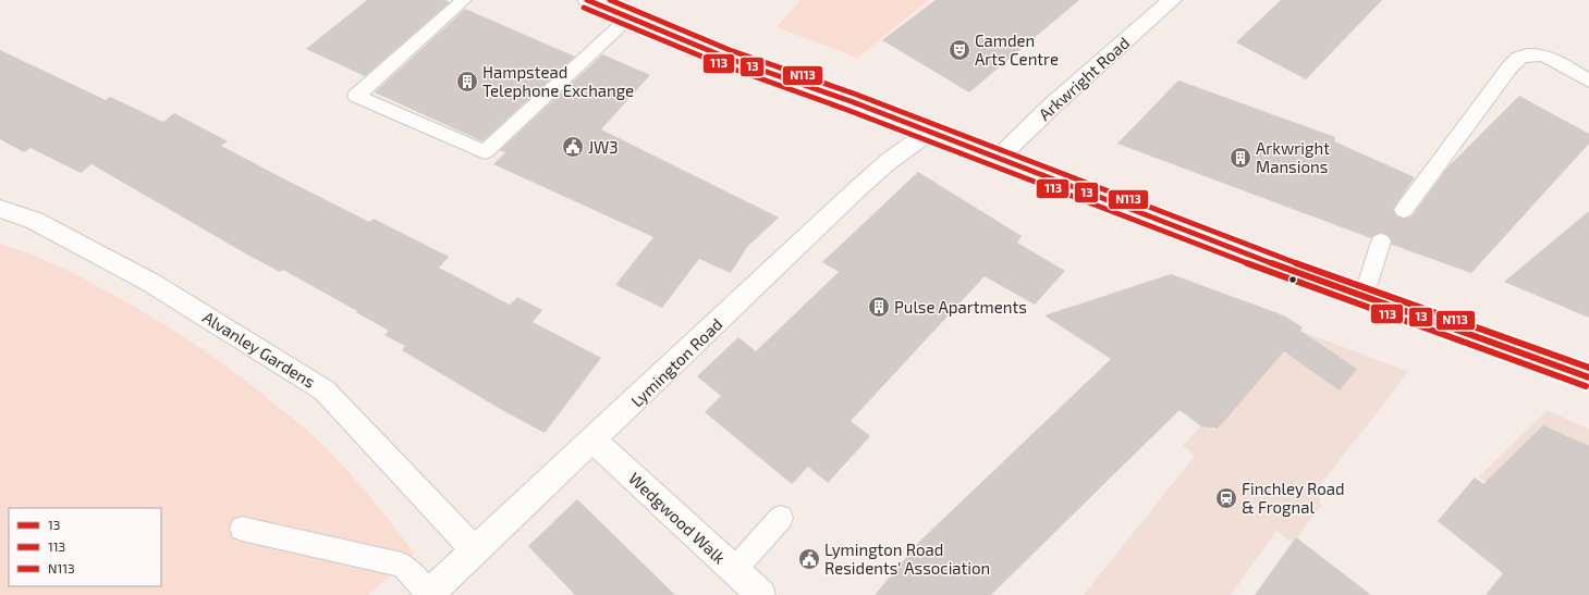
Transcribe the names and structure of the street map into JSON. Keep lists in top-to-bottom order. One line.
{"streets":{"main road":["Arkwright Road","Alvanley Gardens","Lymington Road","Wedgwood Walk"]},"crossings":[["Alvanley Gardens","Lymington Road"],["Lymington Road","Wedgwood Walk"]],"places":{"theatre":["Camden Arts Centre"],"building":["Hampstead Telephone Exchange","Arkwright Mansions","Pulse Apartments"],"public building":["JW3","Lymington Road Residents' Association"],"station":["Finchley Road & Frognal"]},"lines":["transit line 13","transit line N113","transit line 113"],"legend":["13","113","N113"]}
